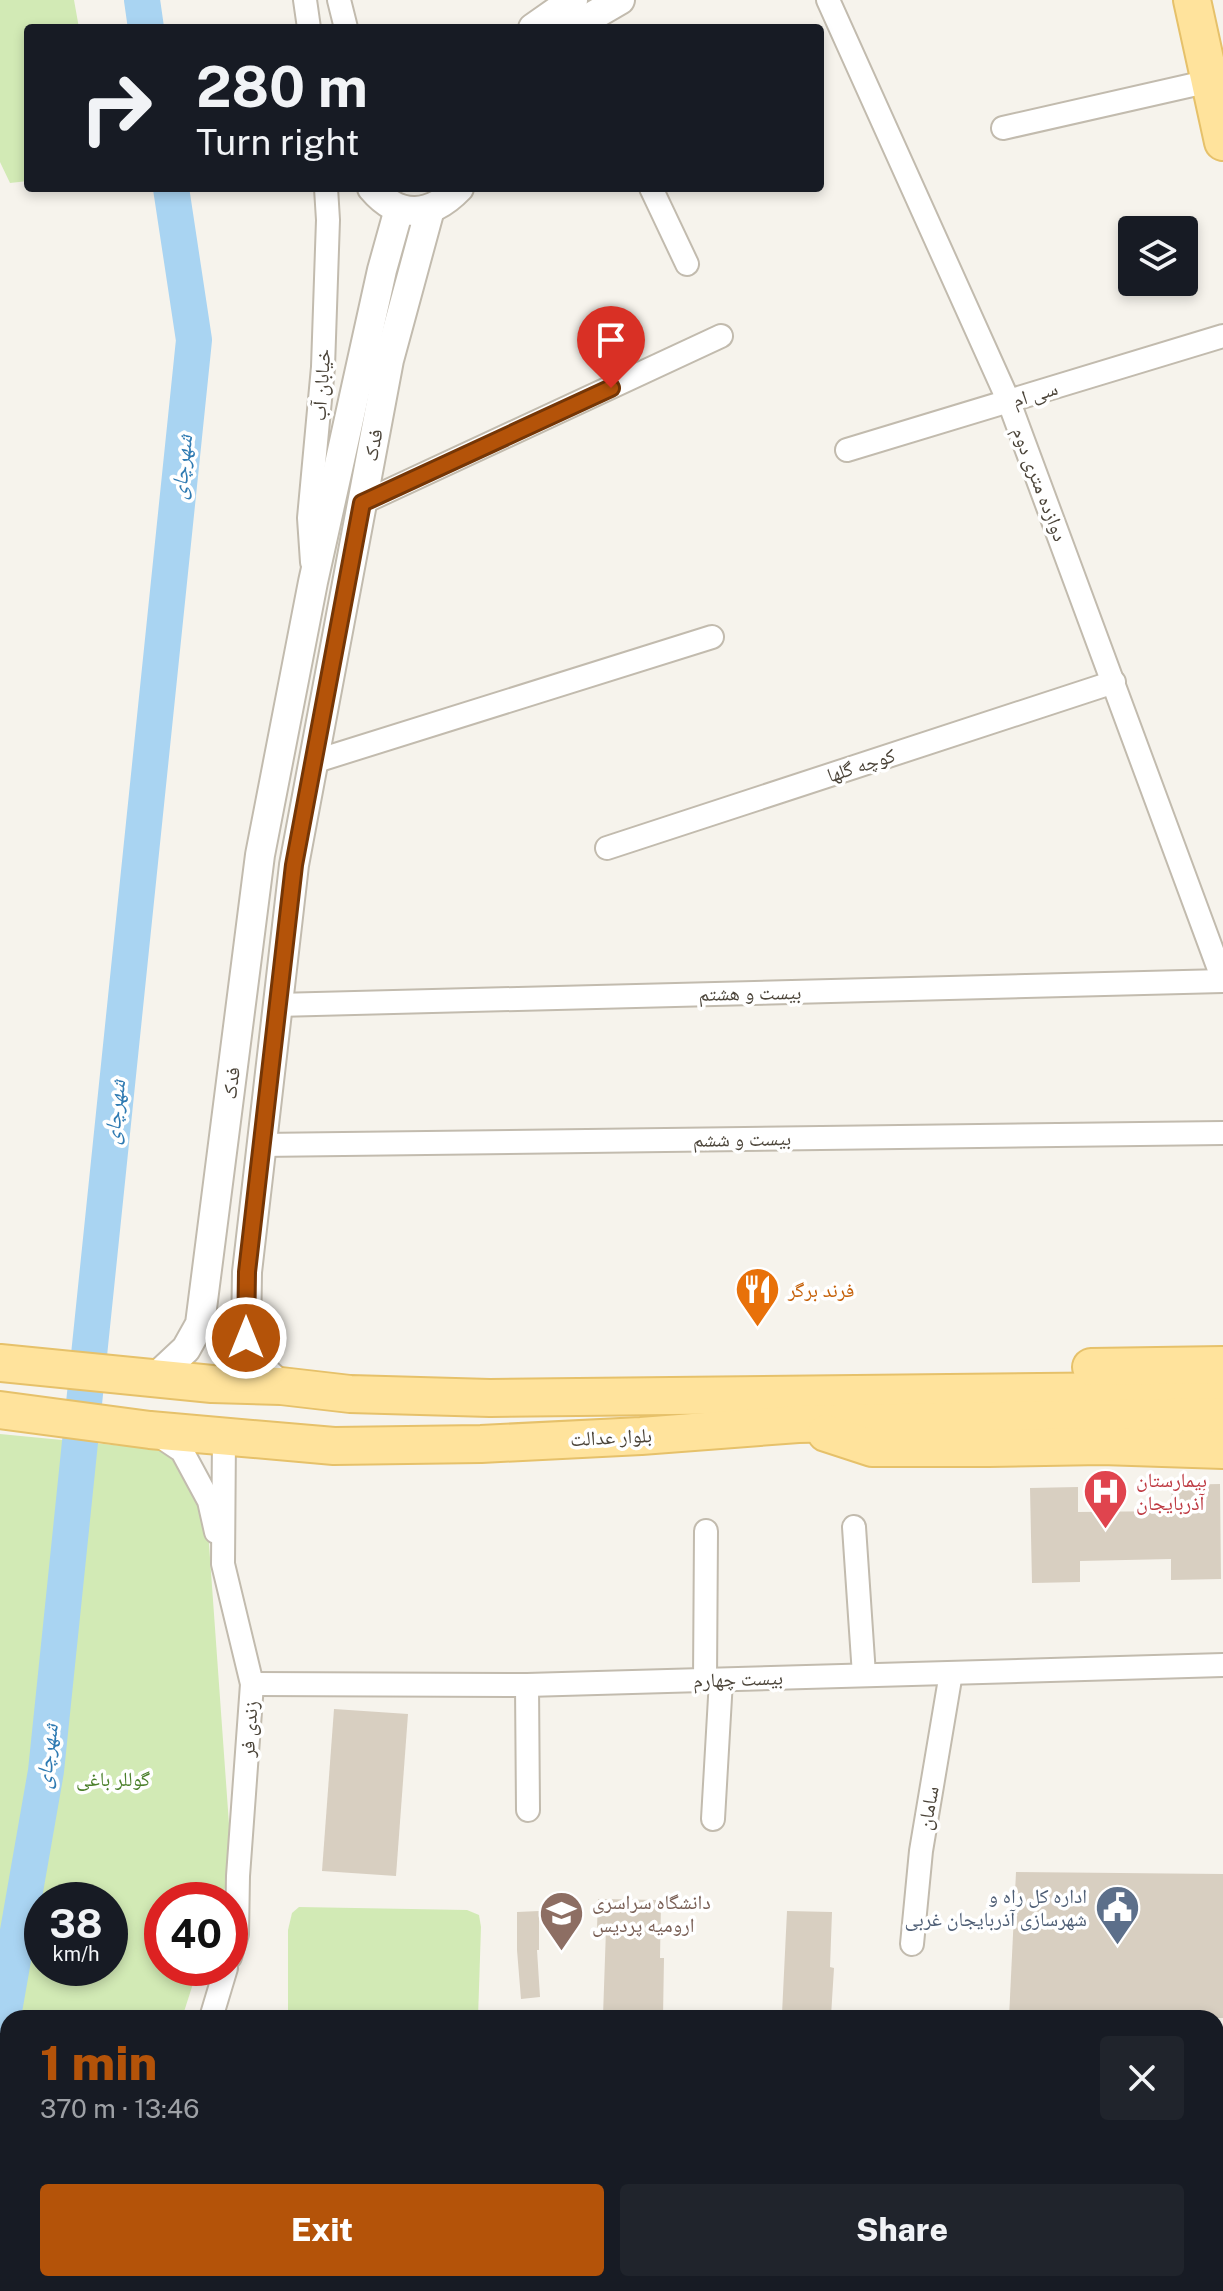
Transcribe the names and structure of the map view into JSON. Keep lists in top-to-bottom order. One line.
{"streets":{"main road":["بلوار عدالت"],"street":["خیابان آب","سی ام","فدک","دوازده متری دوم","کوچه گلها","بیست و هشتم","بیست و ششم","بیست چهارم","زندی فر","سامان"]},"crossings":[["خیابان آب","فدک"],["سی ام","دوازده متری دوم"],["فدک","بیست و هشتم"],["فدک","بیست و ششم"],["فدک","بلوار عدالت"],["دوازده متری دوم","کوچه گلها"],["دوازده متری دوم","بیست و هشتم"],["بلوار عدالت","زندی فر"],["بیست چهارم","زندی فر"],["بیست چهارم","سامان"]],"water":["شهرچای"],"parks":["گوللر باغی"],"places":{"restaurant":["فرند برگر"],"hospital":["بیمارستان آذربایجان"],"public building":["اداره کل راه و شهرسازی آذربایجان غربی"],"school or university":["دانشگاه سراسری ارومیه پردیس"]},"page":{"turn":["280 m","Turn right"],"speed":"38 km/h","limit":"40","heading":["1 min","370 m · 13:46"],"buttons":["Exit","Share"]}}
